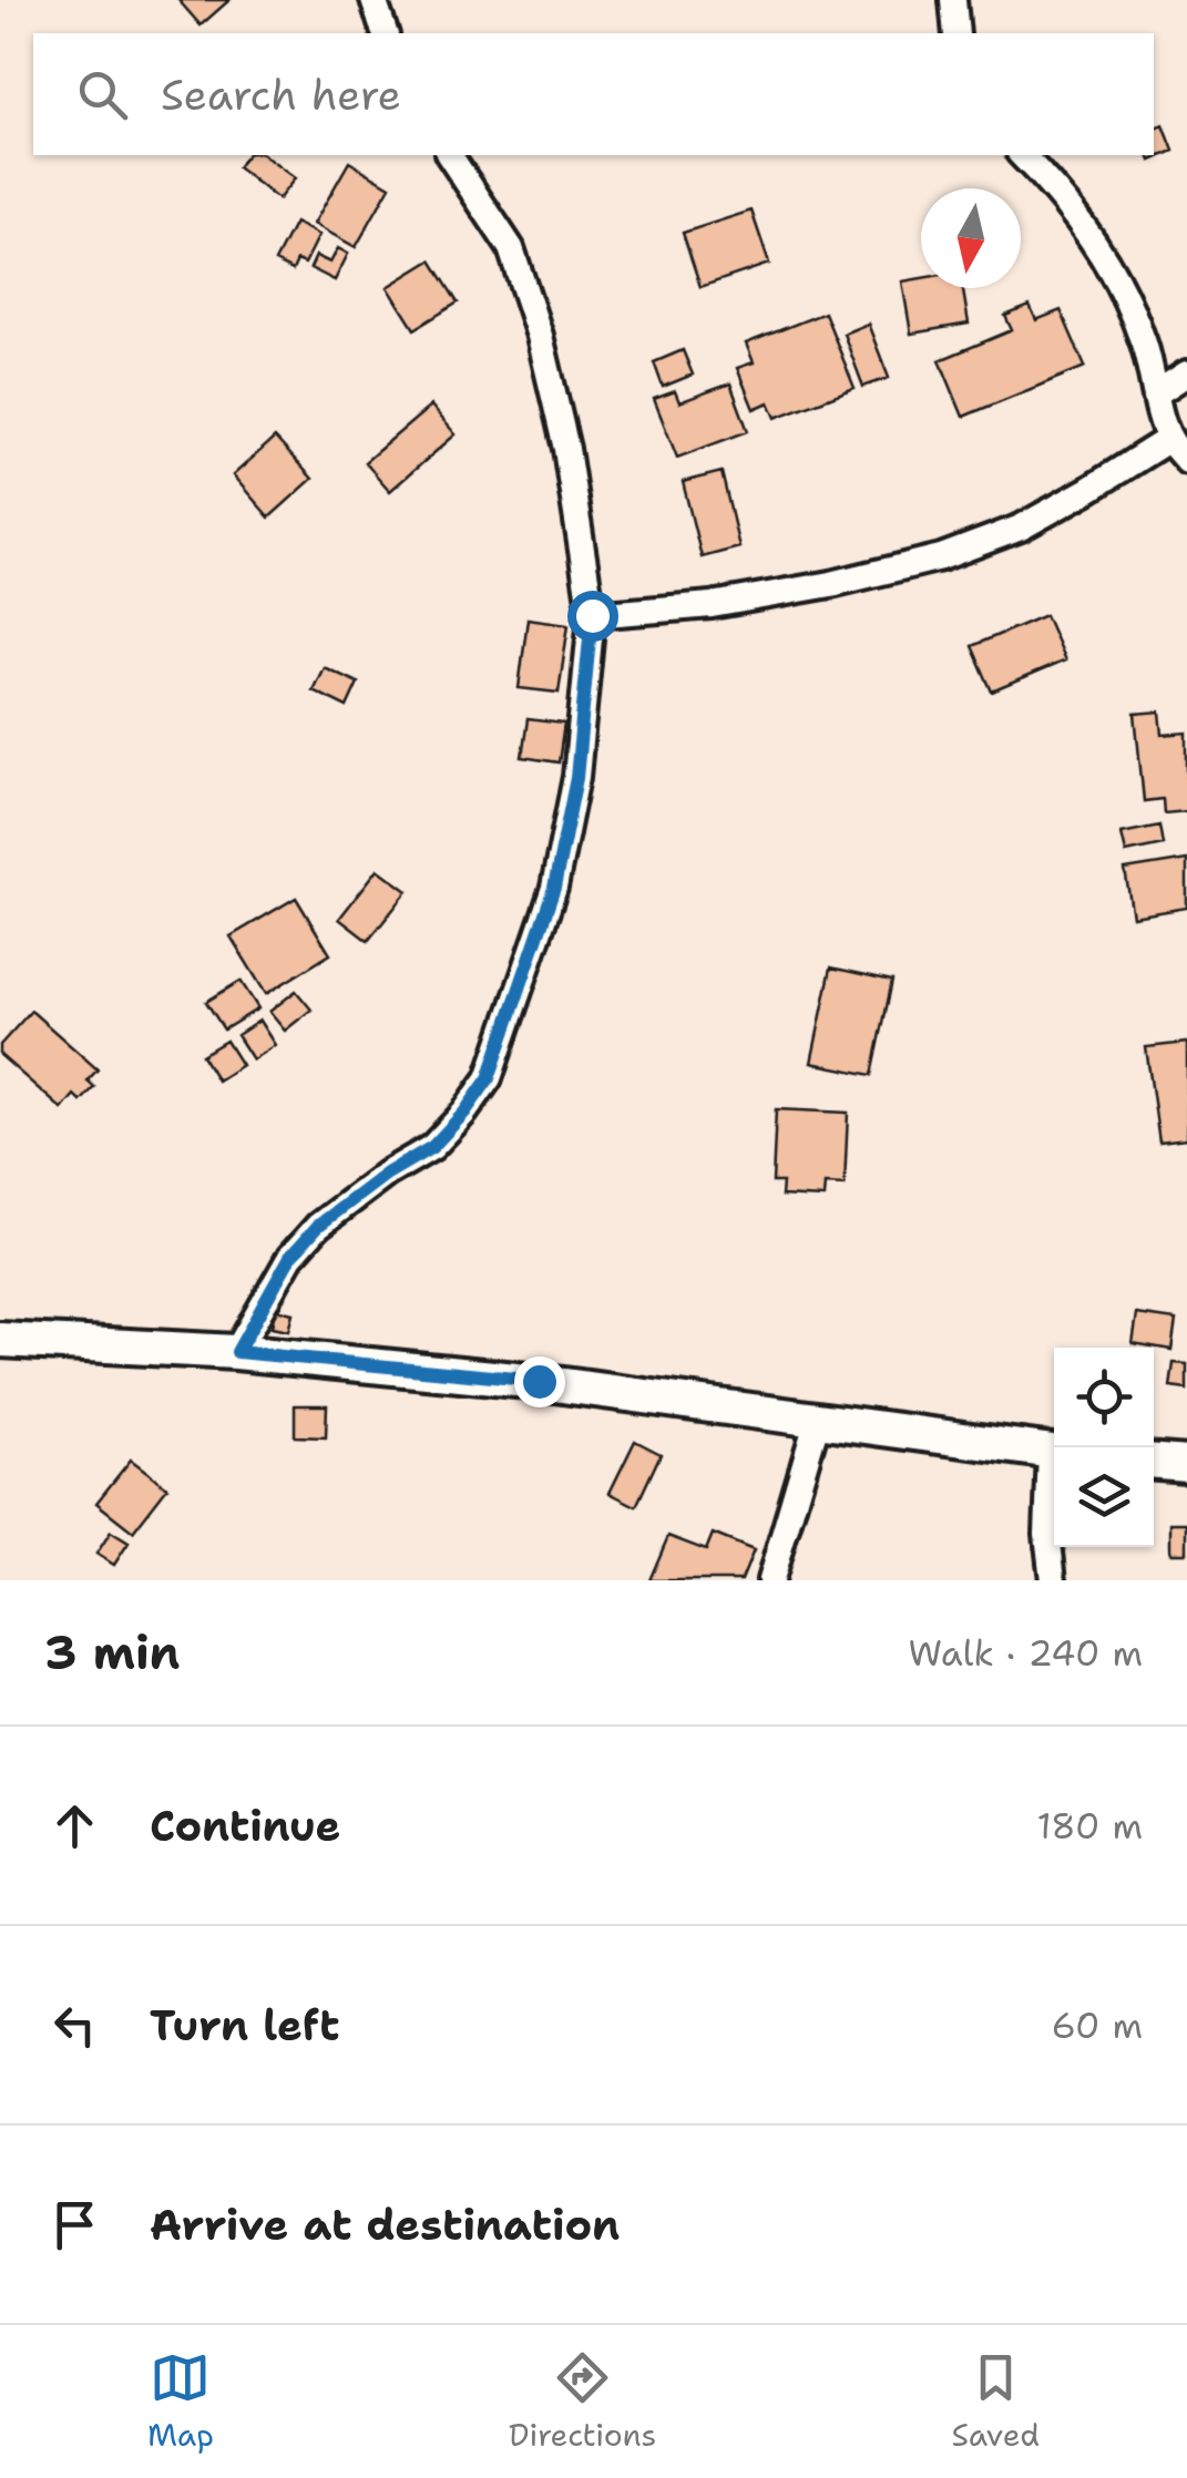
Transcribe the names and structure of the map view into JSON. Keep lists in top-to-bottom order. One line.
{"north":"bottom","page":{"search":"Search here","heading":["3 min","Walk · 240 m"],"list":[["Continue","180 m"],["Turn left","60 m"],"Arrive at destination"],"nav":["Map","Directions","Saved"]}}
